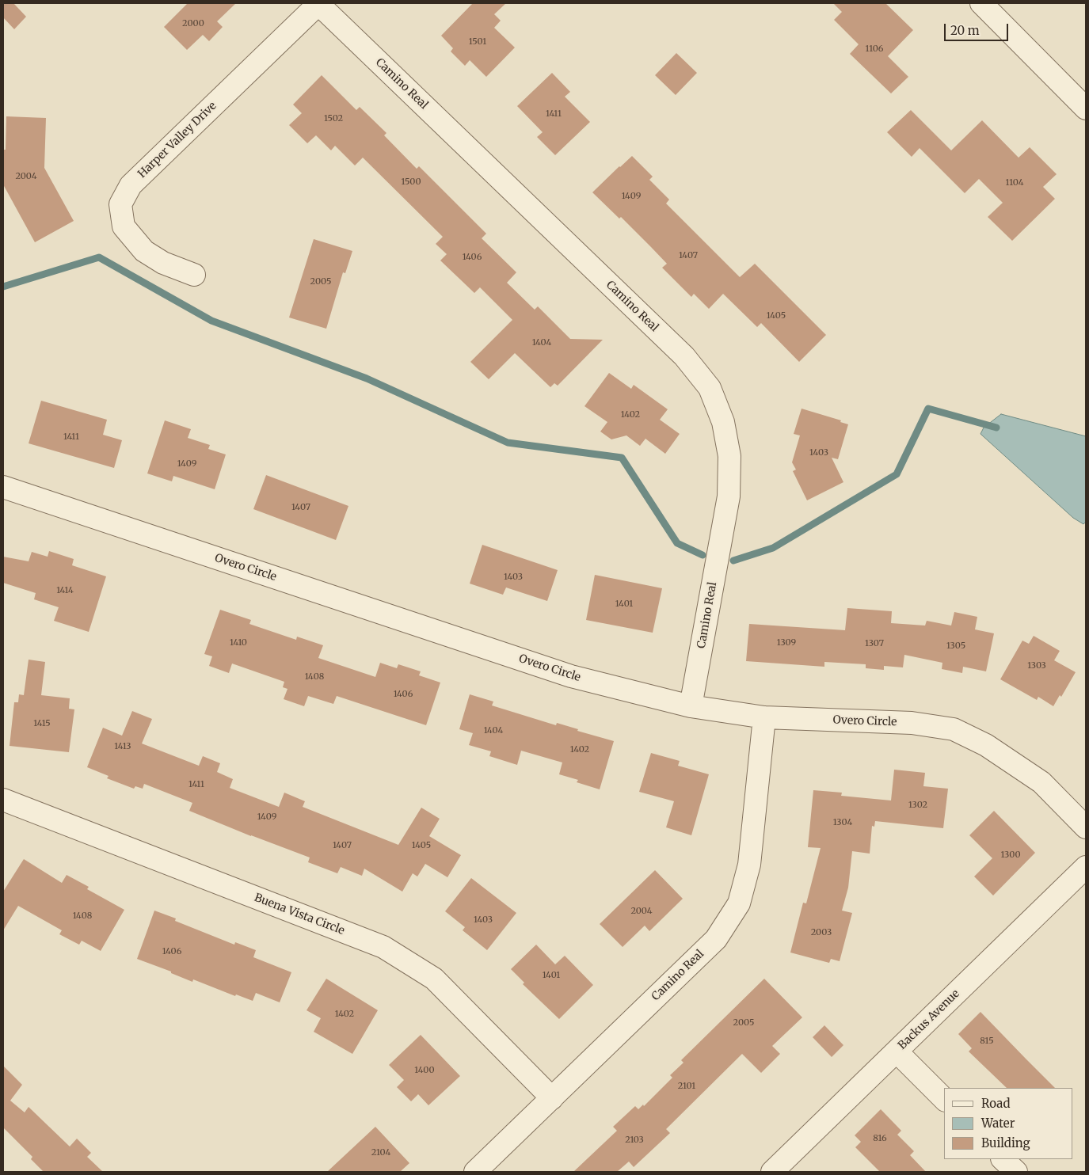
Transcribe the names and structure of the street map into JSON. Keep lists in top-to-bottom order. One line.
{"streets":{"street":["Camino Real","Harper Valley Drive","Overo Circle","Buena Vista Circle","Backus Avenue"]},"crossings":[["Camino Real","Harper Valley Drive"],["Camino Real","Overo Circle"],["Camino Real","Buena Vista Circle"]],"house_numbers":["2000","1501","1106","1411","1502","2004","1500","1104","1409","1407","1406","2005","1405","1404","1402","1411","1403","1409","1407","1403","1414","1401","1410","1309","1307","1305","1303","1408","1406","1415","1404","1413","1402","1411","1302","1409","1304","1407","1405","1300","2004","1408","1403","2003","1406","1401","1402","2005","815","1400","2101","816","2103","2104"],"legend":["Road","Water","Building"],"scale_bar":"20 m"}
